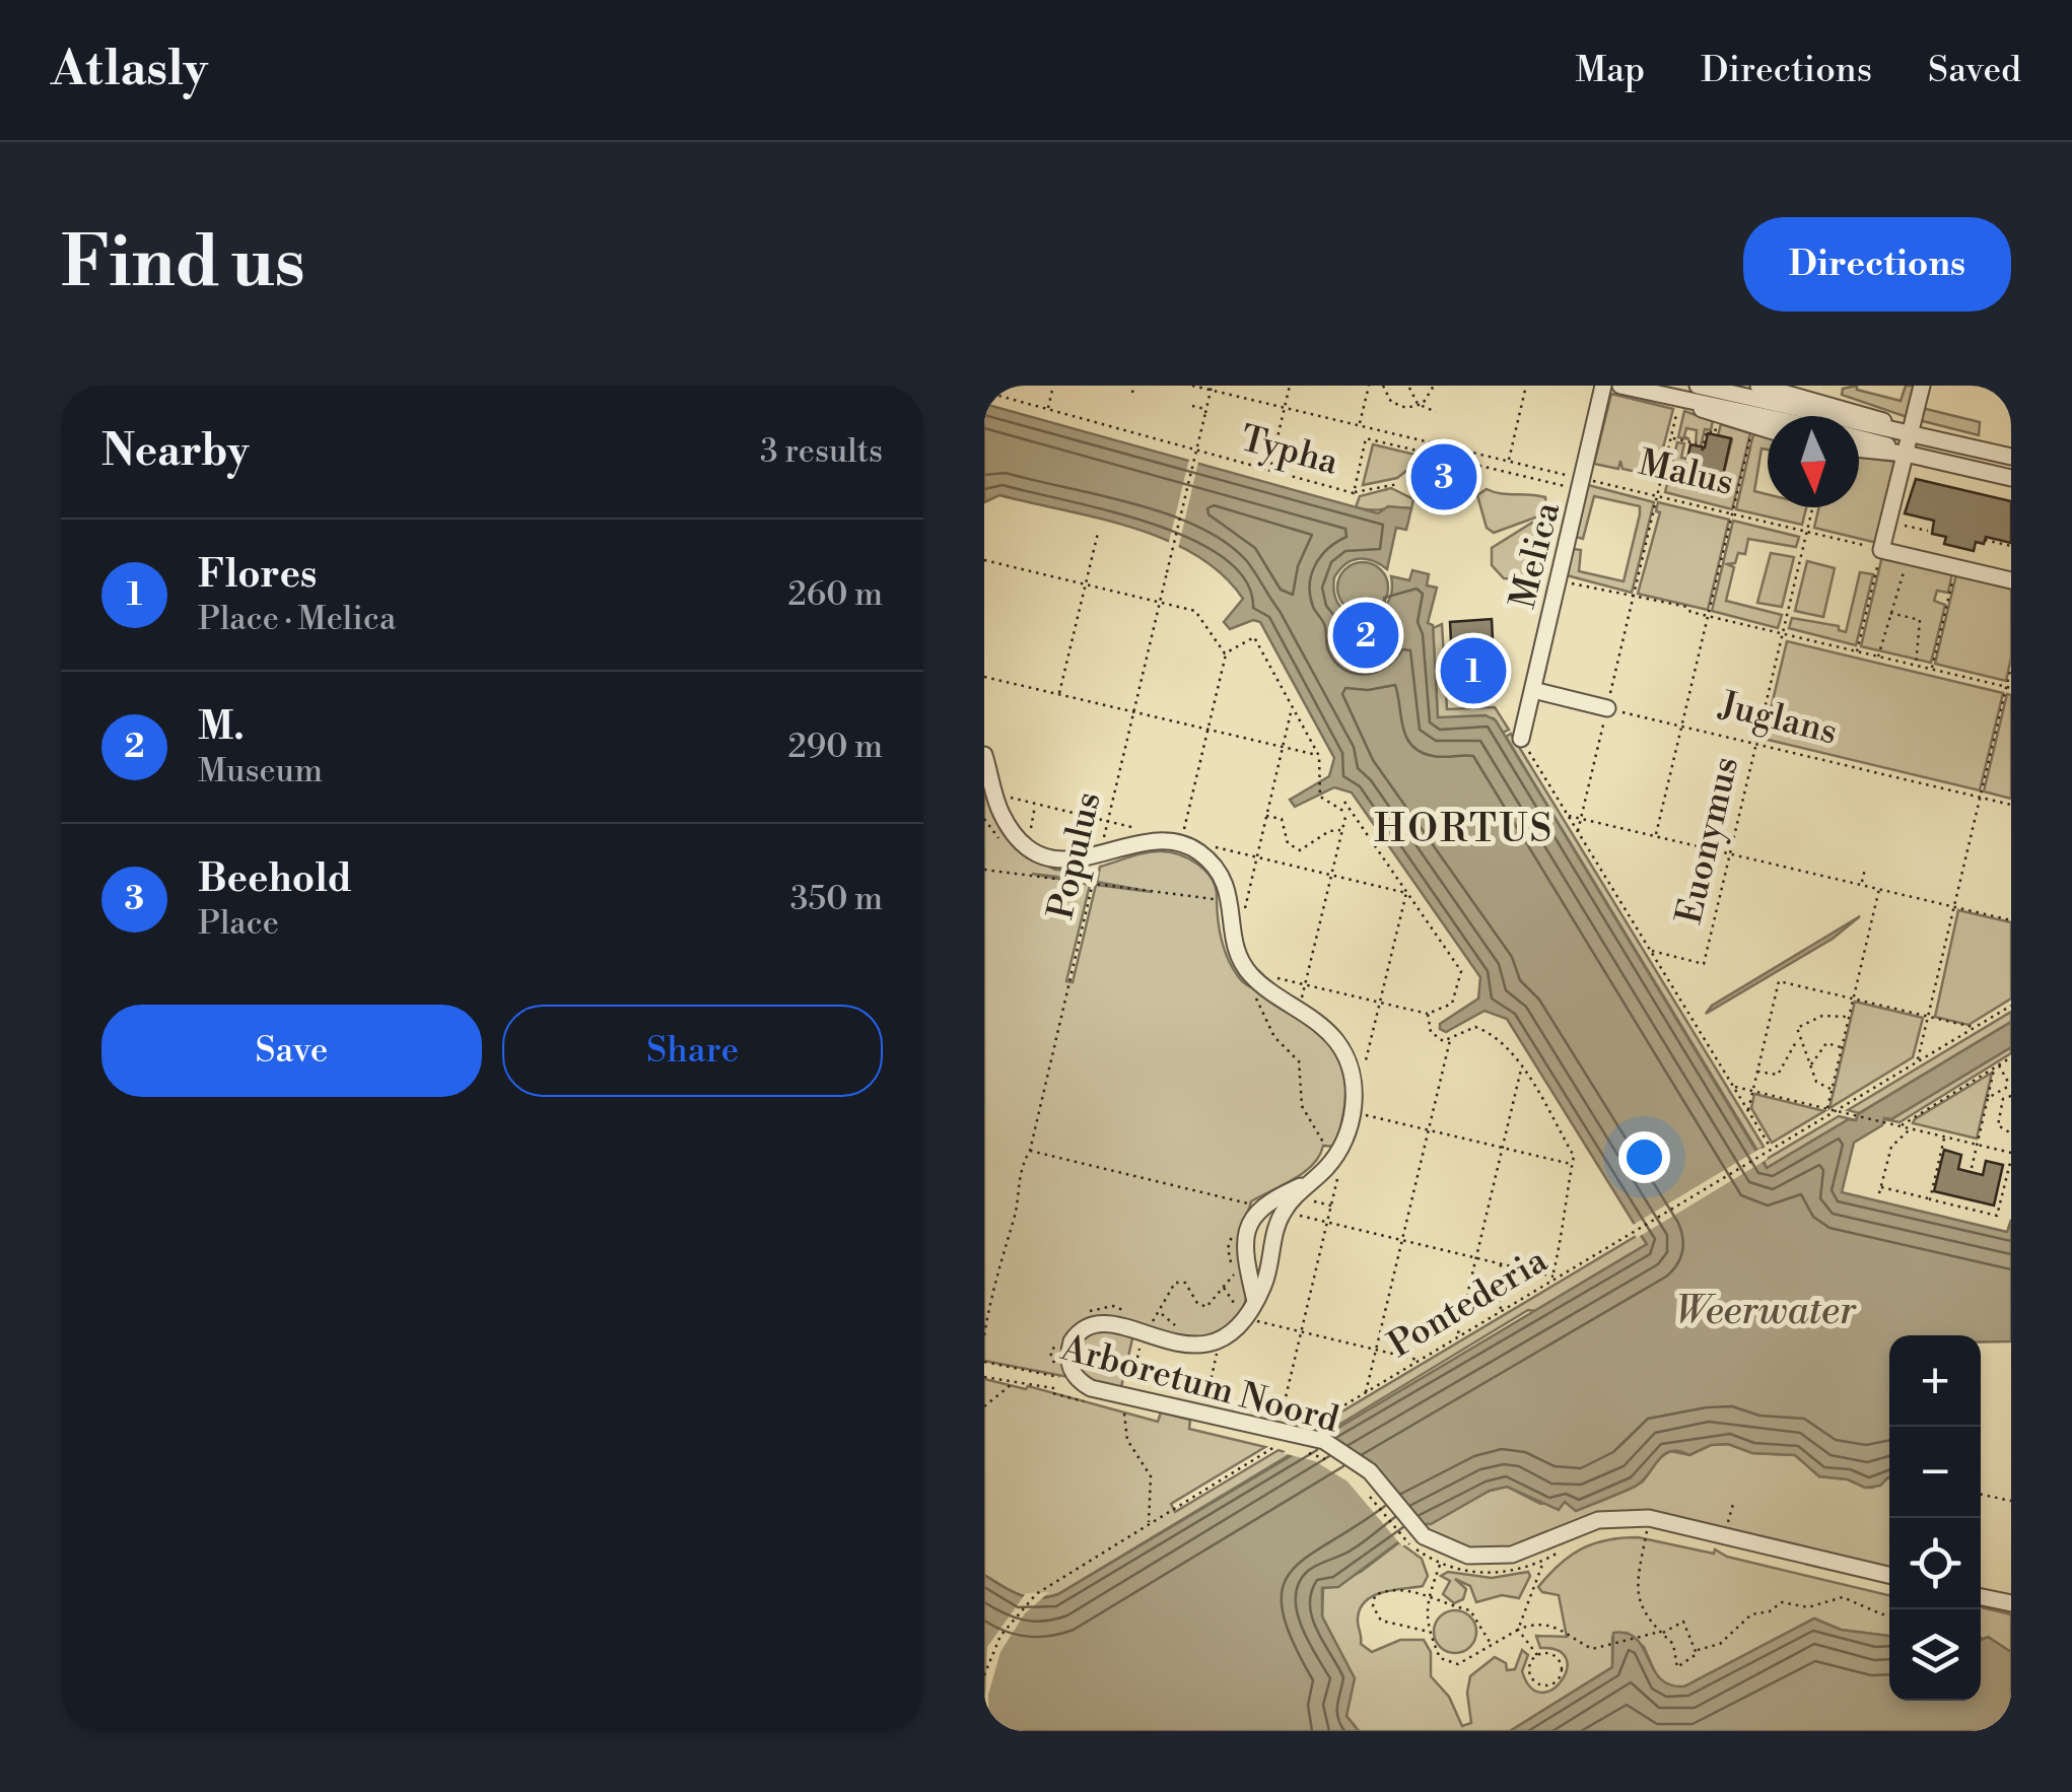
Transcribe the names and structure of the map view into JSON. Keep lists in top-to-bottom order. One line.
{"streets":{"street":["Melica","Arboretum Noord"],"path":["Typha","Malus","Juglans","Euonymus","Populus","Pontederia"]},"crossings":[["Typha","Malus"],["Malus","Melica"],["Malus","Euonymus"],["Malus","Populus"],["Juglans","Euonymus"],["Pontederia","Arboretum Noord"]],"districts":["HORTUS"],"water":["Weerwater"],"north":"bottom","page":{"header":"Atlasly","nav":["Map","Directions","Saved"],"buttons":["Directions",["Save","Share"]],"title":"Find us","heading":["Nearby","3 results"],"pins":["3","2","1"],"list":[{"mark":"1","name":"Flores","note":"Place · Melica","value":"260 m"},{"mark":"2","name":"M.","note":"Museum","value":"290 m"},{"mark":"3","name":"Beehold","note":"Place","value":"350 m"}],"map_buttons":["+","−"]}}
